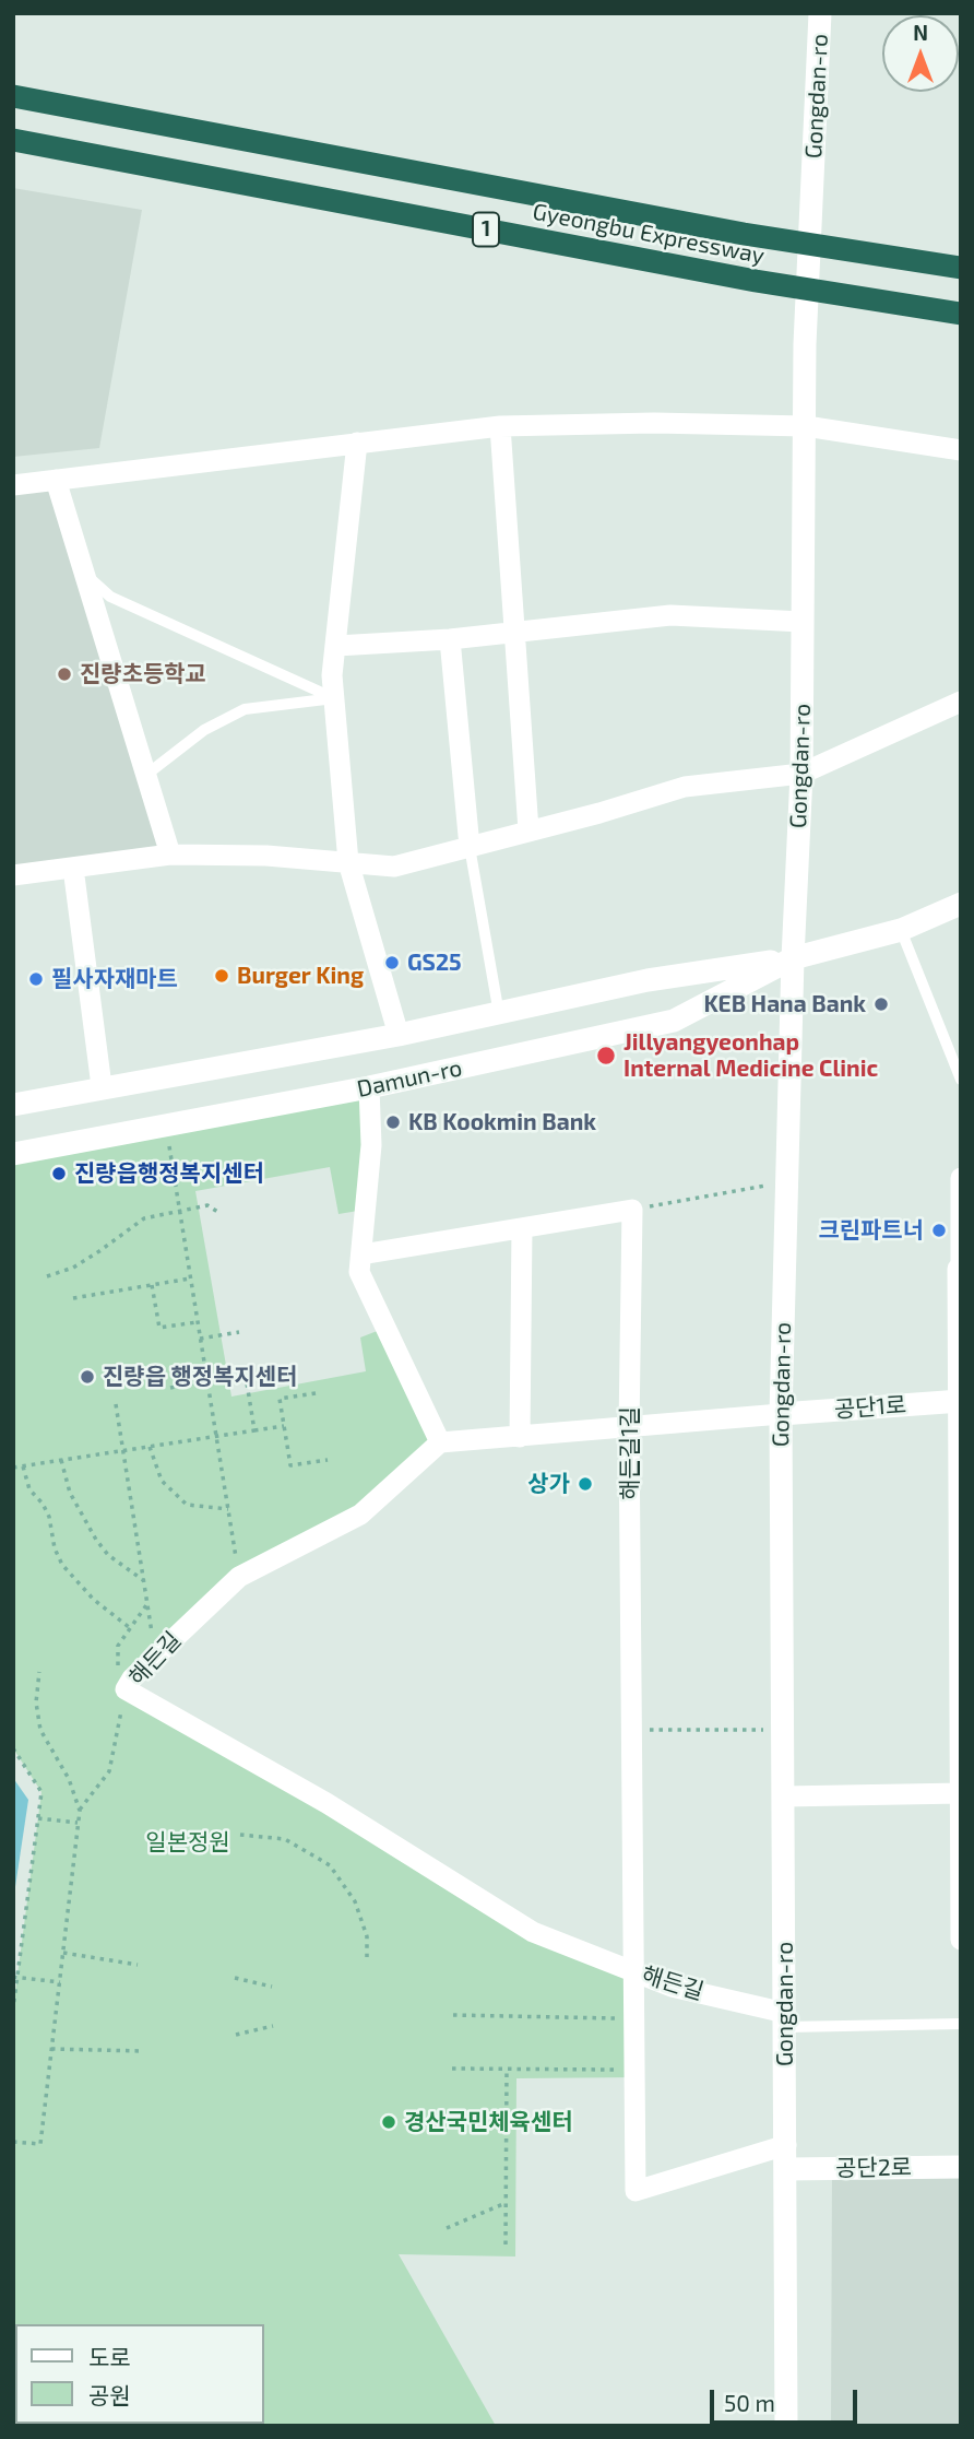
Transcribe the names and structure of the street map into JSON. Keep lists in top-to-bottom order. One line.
{"streets":{"highway":["1","Gyeongbu Expressway"],"main road":["Gongdan-ro","Damun-ro","공단1로","공단2로"],"street":["해든길1길","해든길"]},"crossings":[["Gongdan-ro","Damun-ro"],["Gongdan-ro","공단1로"],["Gongdan-ro","해든길1길"],["Gongdan-ro","해든길"],["Gongdan-ro","공단2로"],["해든길1길","해든길"],["해든길1길","공단2로"]],"parks":["일본정원"],"places":["진량초등학교","GS25","Burger King","필사자재마트","KEB Hana Bank","Jillyangyeonhap Internal Medicine Clinic","KB Kookmin Bank","진량읍행정복지센터","크린파트너","진량읍 행정복지센터","상가","경산국민체육센터"],"legend":["도로","공원"],"scale_bar":"50 m","north":"top"}
